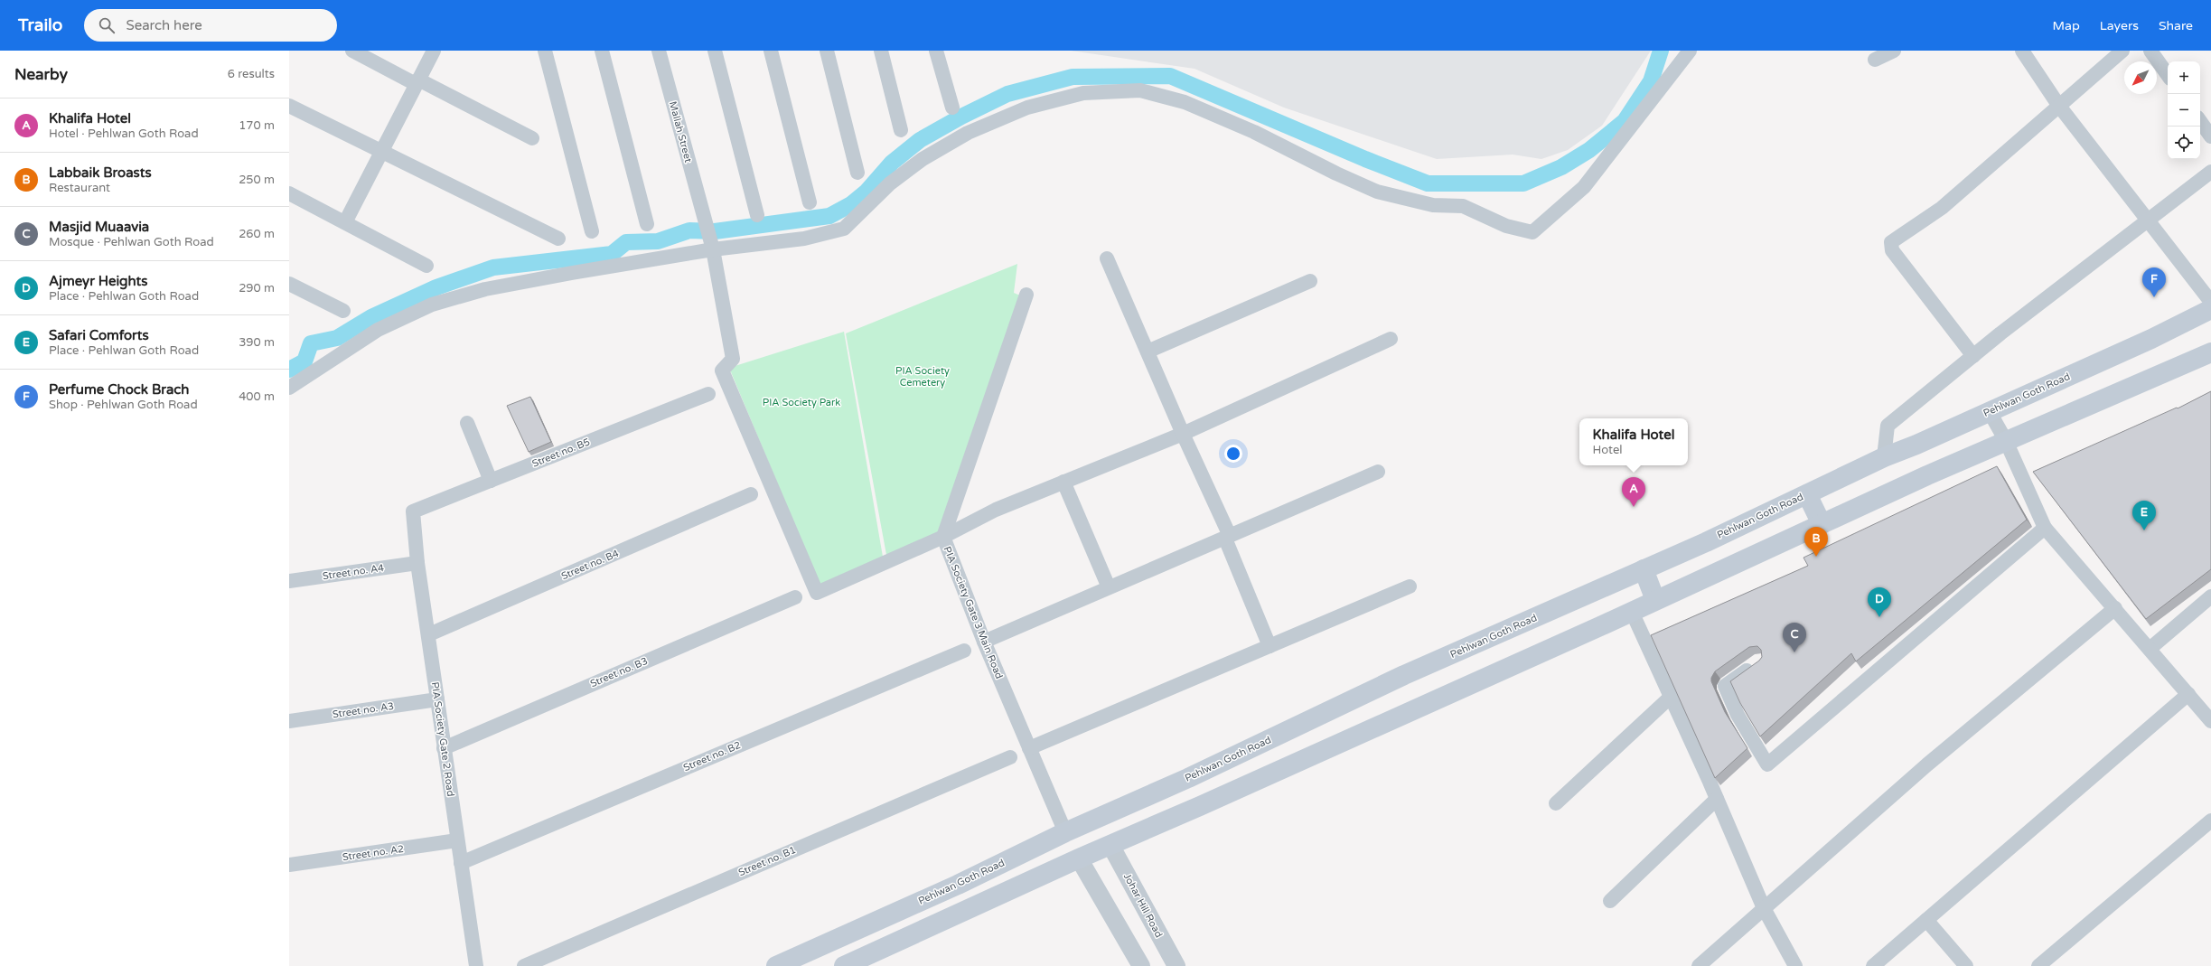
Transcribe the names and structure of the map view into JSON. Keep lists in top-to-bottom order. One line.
{"streets":{"main road":["Pehlwan Goth Road"],"street":["Mallah Street","Street no. B5","Street no. B4","Street no. A4","PIA Society Gate 3 Main Road","Street no. B3","Street no. A3","PIA Society Gate 2 Road","Street no. B2","Street no. A2","Street no. B1","Johar Hill Road"]},"crossings":[["Mallah Street","PIA Society Gate 3 Main Road"],["Pehlwan Goth Road","PIA Society Gate 3 Main Road"],["Street no. B5","PIA Society Gate 2 Road"],["Street no. B4","PIA Society Gate 2 Road"],["Street no. A4","PIA Society Gate 2 Road"],["Street no. B3","PIA Society Gate 2 Road"],["Street no. A3","PIA Society Gate 2 Road"],["PIA Society Gate 2 Road","Street no. B2"],["PIA Society Gate 2 Road","Street no. A2"]],"parks":["PIA Society Cemetery","PIA Society Park"],"north":"bottom left","page":{"header":"Trailo","search":"Search here","nav":["Map","Layers","Share"],"heading":["Nearby","6 results"],"map_buttons":["+","−"],"list":[{"mark":"A","name":"Khalifa Hotel","note":"Hotel · Pehlwan Goth Road","value":"170 m"},{"mark":"B","name":"Labbaik Broasts","note":"Restaurant","value":"250 m"},{"mark":"C","name":"Masjid Muaavia","note":"Mosque · Pehlwan Goth Road","value":"260 m"},{"mark":"D","name":"Ajmeyr Heights","note":"Place · Pehlwan Goth Road","value":"290 m"},{"mark":"E","name":"Safari Comforts","note":"Place · Pehlwan Goth Road","value":"390 m"},{"mark":"F","name":"Perfume Chock Brach","note":"Shop · Pehlwan Goth Road","value":"400 m"}],"pins":["F","A","E","B","D","C"],"popup":["Khalifa Hotel","Hotel"]}}
